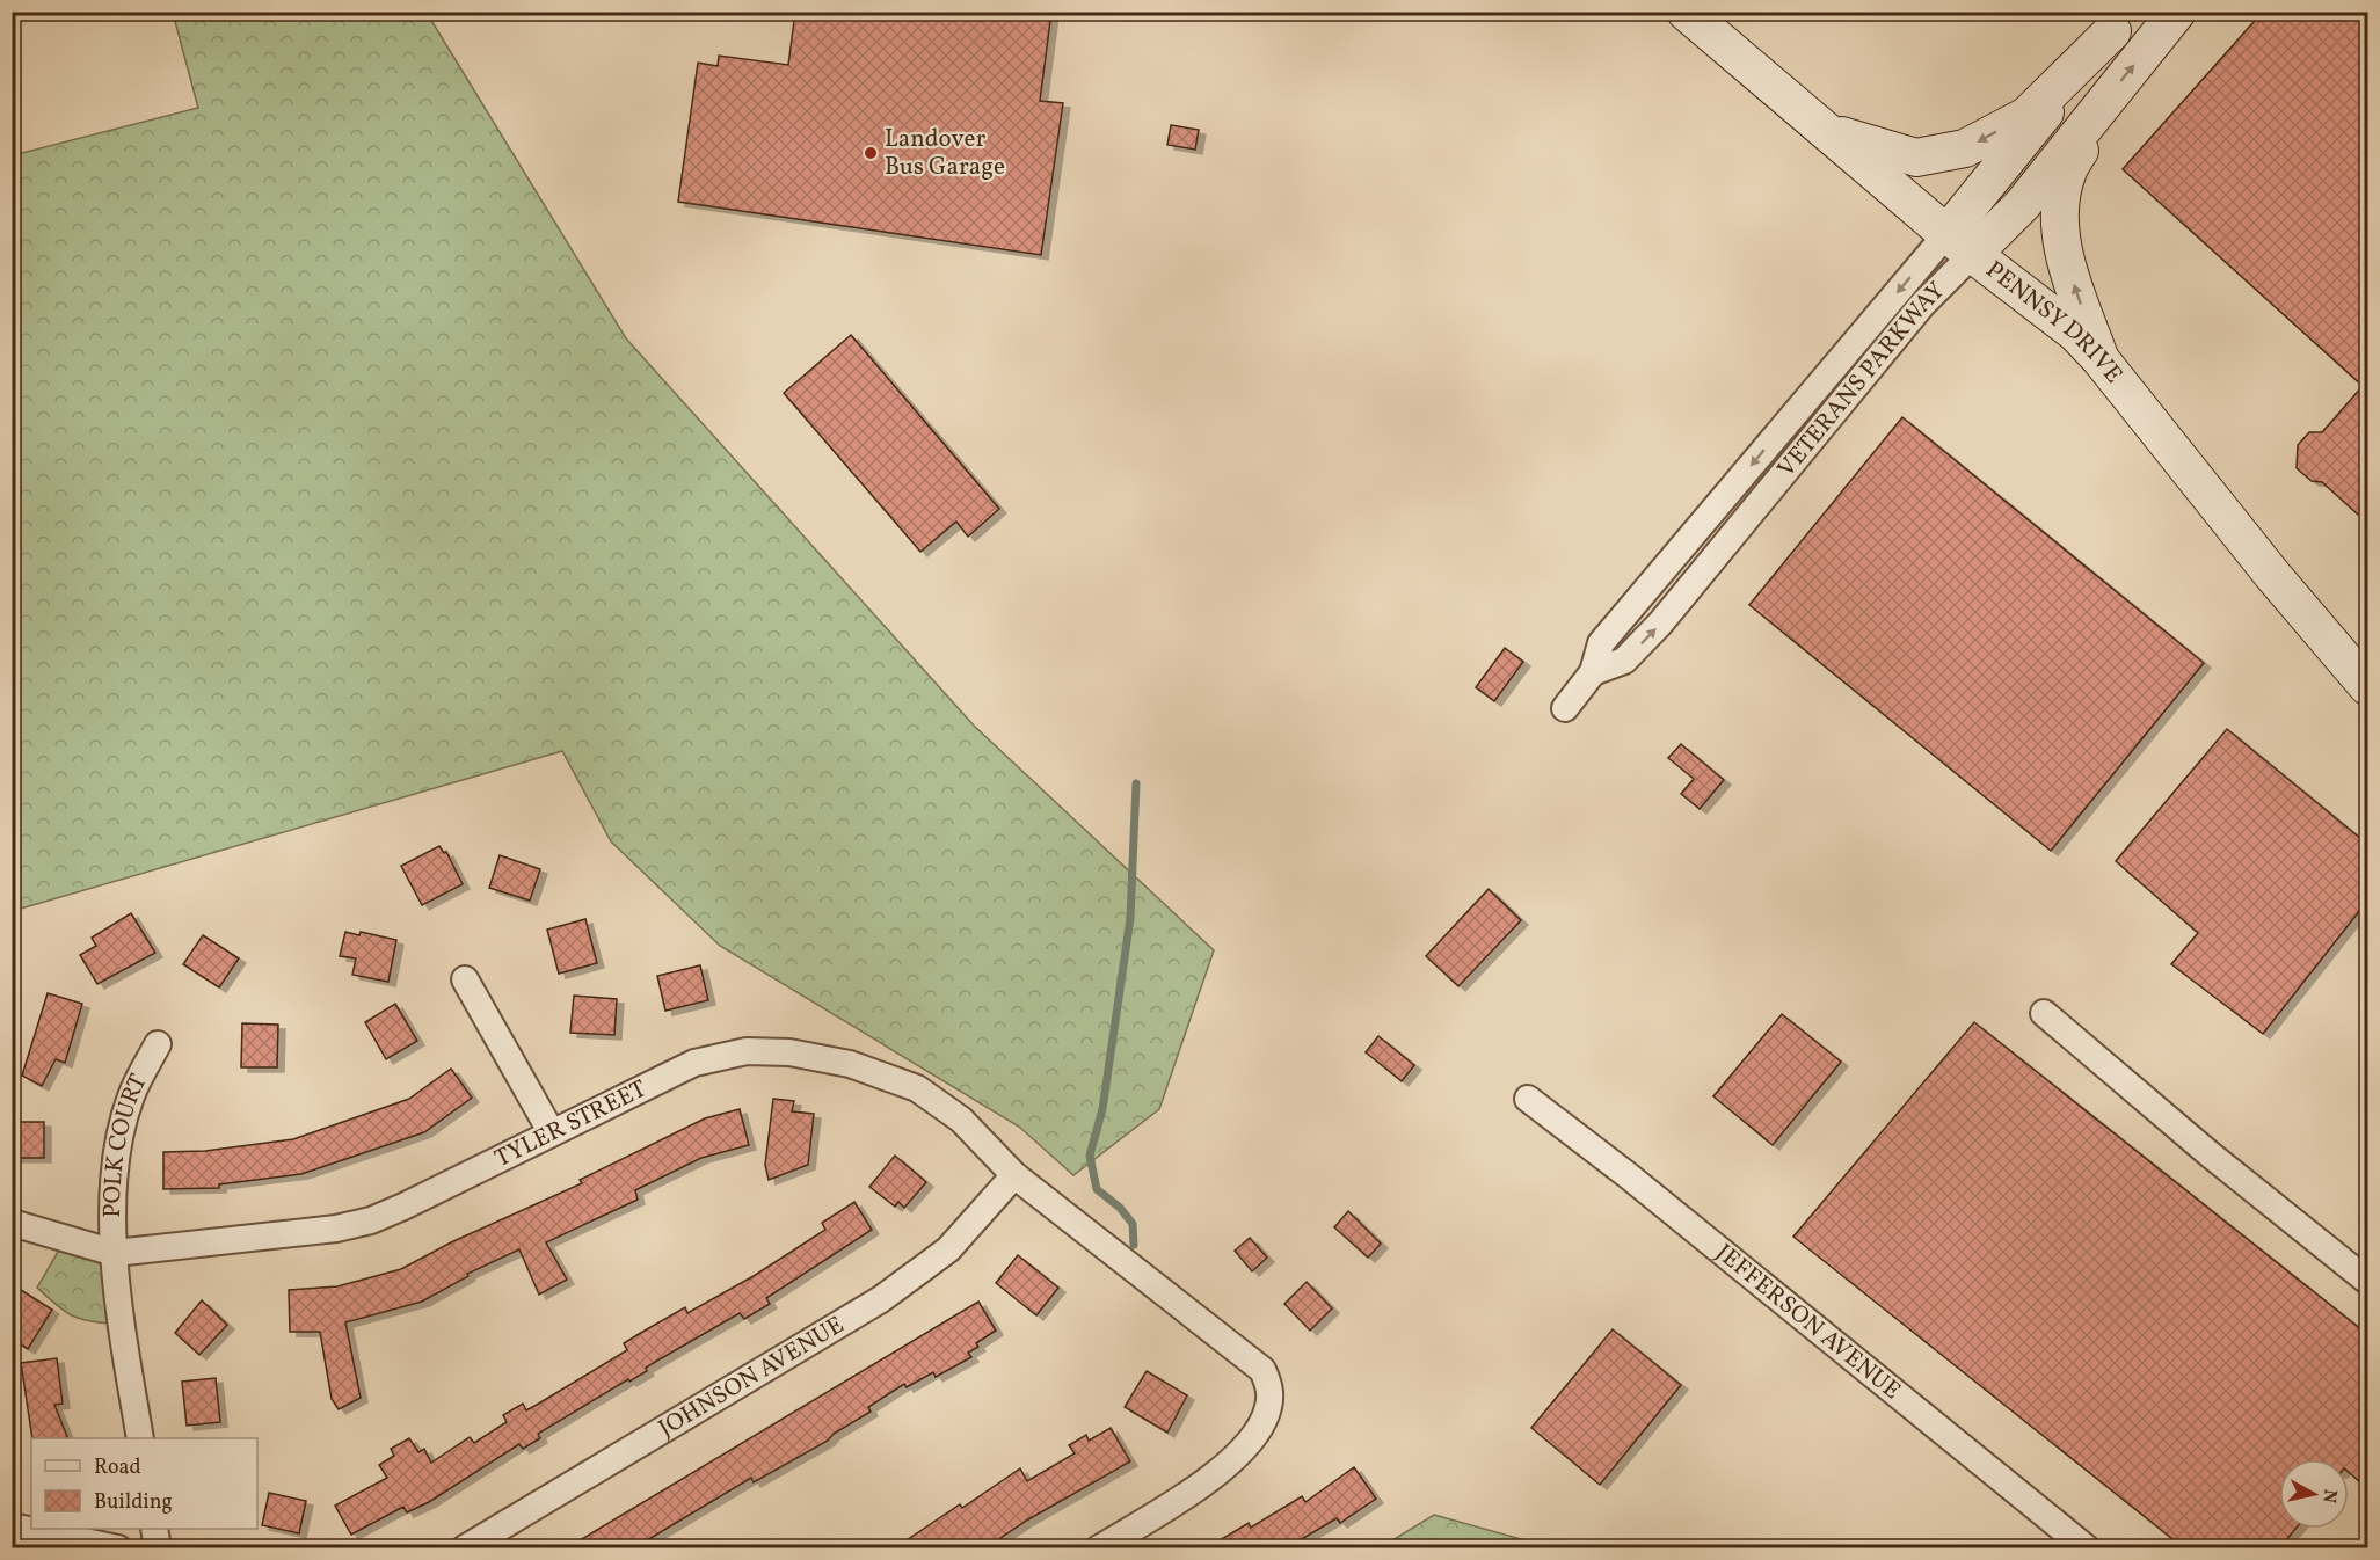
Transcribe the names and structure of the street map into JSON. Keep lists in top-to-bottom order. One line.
{"streets":{"main road":["PENNSY DRIVE","VETERANS PARKWAY"],"street":["TYLER STREET","POLK COURT","JEFFERSON AVENUE","JOHNSON AVENUE"]},"crossings":[["PENNSY DRIVE","VETERANS PARKWAY"],["TYLER STREET","POLK COURT"],["TYLER STREET","JOHNSON AVENUE"]],"places":["Landover Bus Garage"],"legend":["Road","Building"],"north":"right"}
